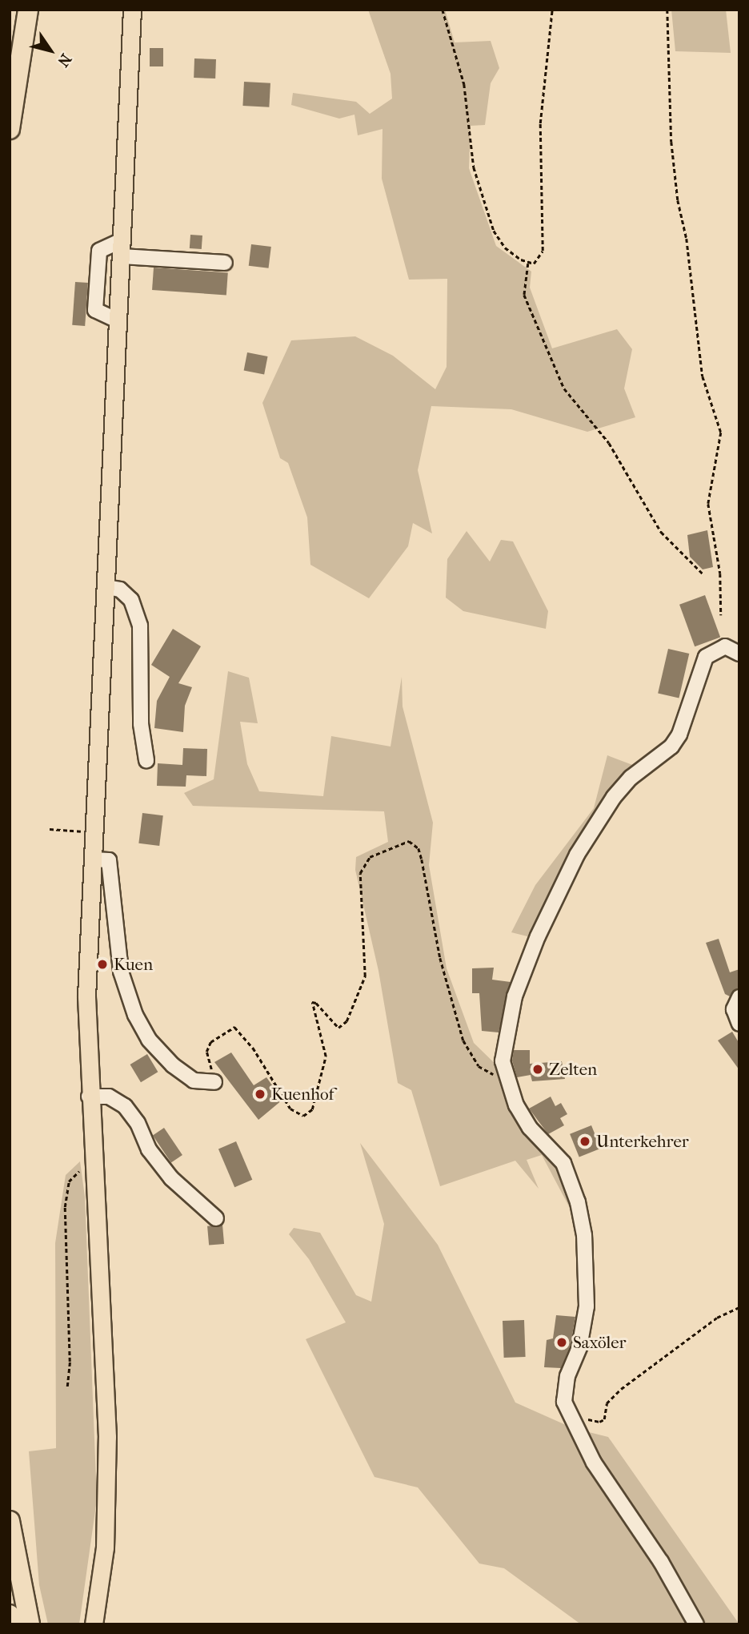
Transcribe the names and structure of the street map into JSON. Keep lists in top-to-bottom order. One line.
{"places":["Kuen","Zelten","Kuenhof","Unterkehrer","Saxöler"],"north":"bottom right"}
